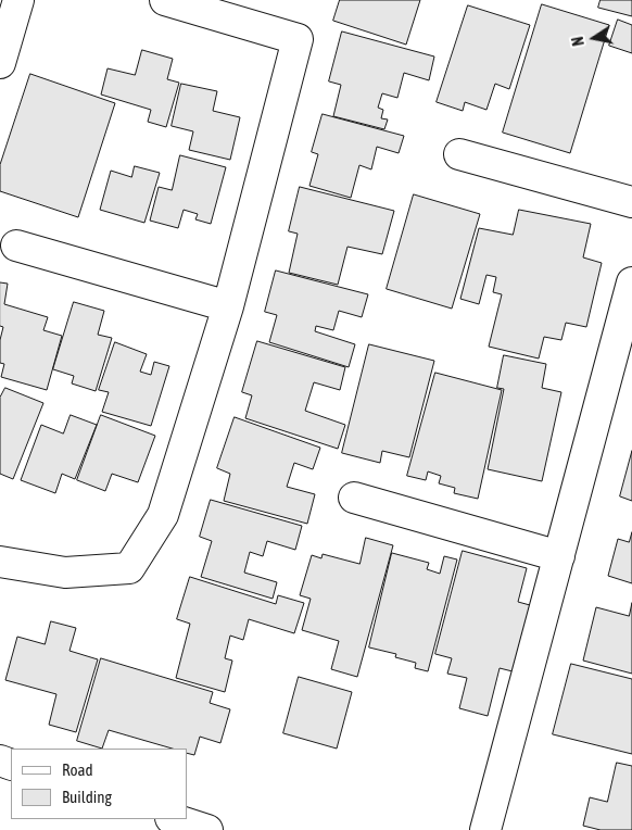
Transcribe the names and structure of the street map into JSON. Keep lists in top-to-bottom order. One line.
{"legend":["Road","Building"],"north":"left"}
